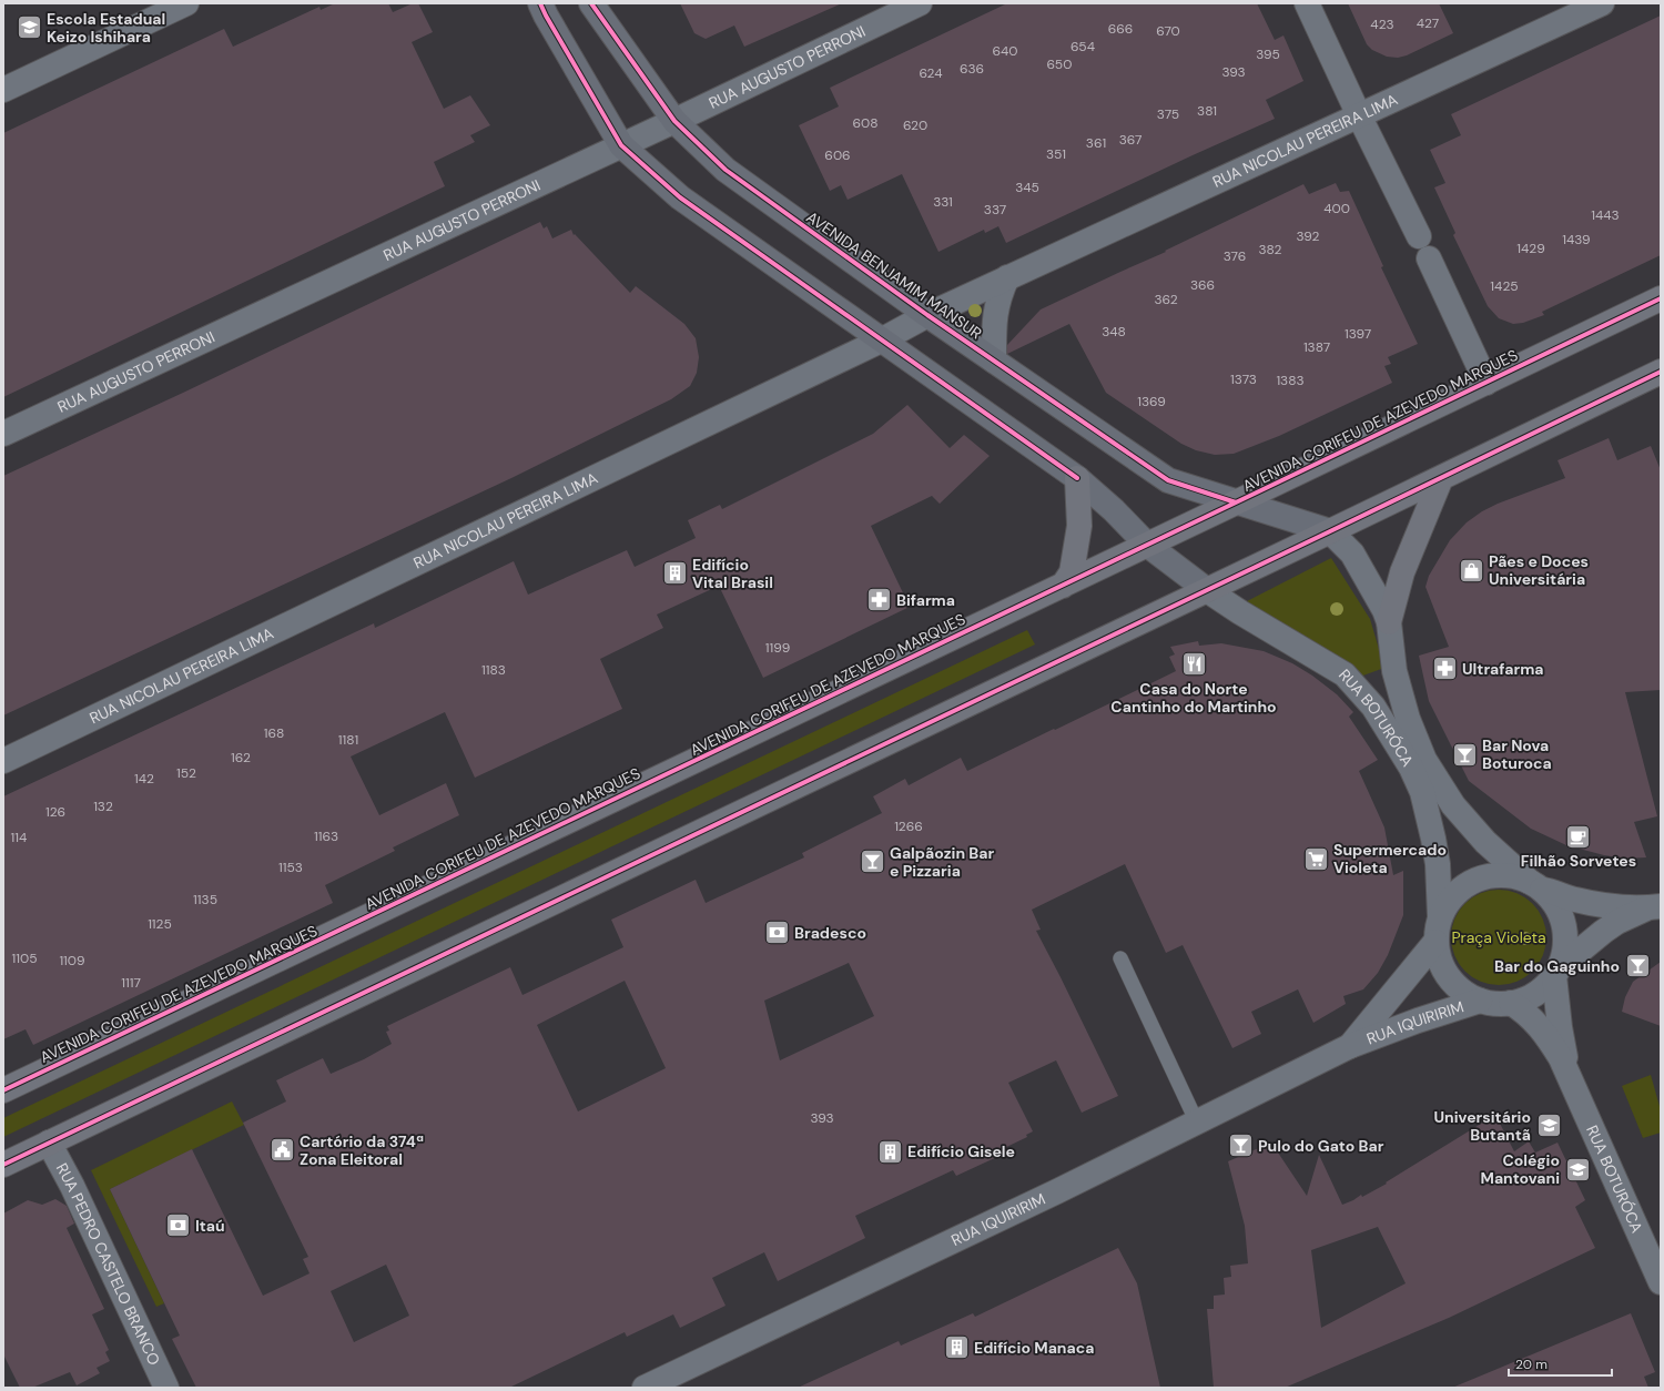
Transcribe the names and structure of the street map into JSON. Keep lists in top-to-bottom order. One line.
{"streets":{"main road":["AVENIDA BENJAMIM MANSUR","AVENIDA CORIFEU DE AZEVEDO MARQUES"],"street":["RUA AUGUSTO PERRONI","RUA NICOLAU PEREIRA LIMA","RUA BOTURÓCA","RUA IQUIRIRIM","RUA PEDRO CASTELO BRANCO"]},"crossings":[["RUA AUGUSTO PERRONI","AVENIDA BENJAMIM MANSUR"],["RUA NICOLAU PEREIRA LIMA","AVENIDA BENJAMIM MANSUR"],["AVENIDA BENJAMIM MANSUR","AVENIDA CORIFEU DE AZEVEDO MARQUES"],["AVENIDA BENJAMIM MANSUR","RUA BOTURÓCA"],["RUA BOTURÓCA","RUA IQUIRIRIM"]],"parks":["Praça Violeta"],"places":{"school or university":["Escola Estadual Keizo Ishihara","Universitário Butantã","Colégio Mantovani"],"shop":["Pães e Doces Universitária"],"building":["Edifício Vital Brasil","Edifício Gisele","Edifício Manaca"],"pharmacy":["Bifarma","Ultrafarma"],"restaurant":["Casa do Norte Cantinho do Martinho"],"bar":["Bar Nova Boturoca","Galpãozin Bar e Pizzaria","Bar do Gaguinho","Pulo do Gato Bar"],"cafe":["Filhão Sorvetes"],"supermarket":["Supermercado Violeta"],"bank":["Bradesco","Itaú"],"public building":["Cartório da 374ª Zona Eleitoral"]},"house_numbers":["427","423","666","670","654","640","395","650","636","393","624","381","375","608","620","367","361","351","606","345","331","400","337","1443","392","1439","1429","382","376","366","1425","362","348","1397","1387","1373","1383","1369","1199","1183","168","1181","162","152","142","132","126","1266","1163","114","1153","1135","1125","1105","1109","1117","393"],"scale_bar":"20 m"}
